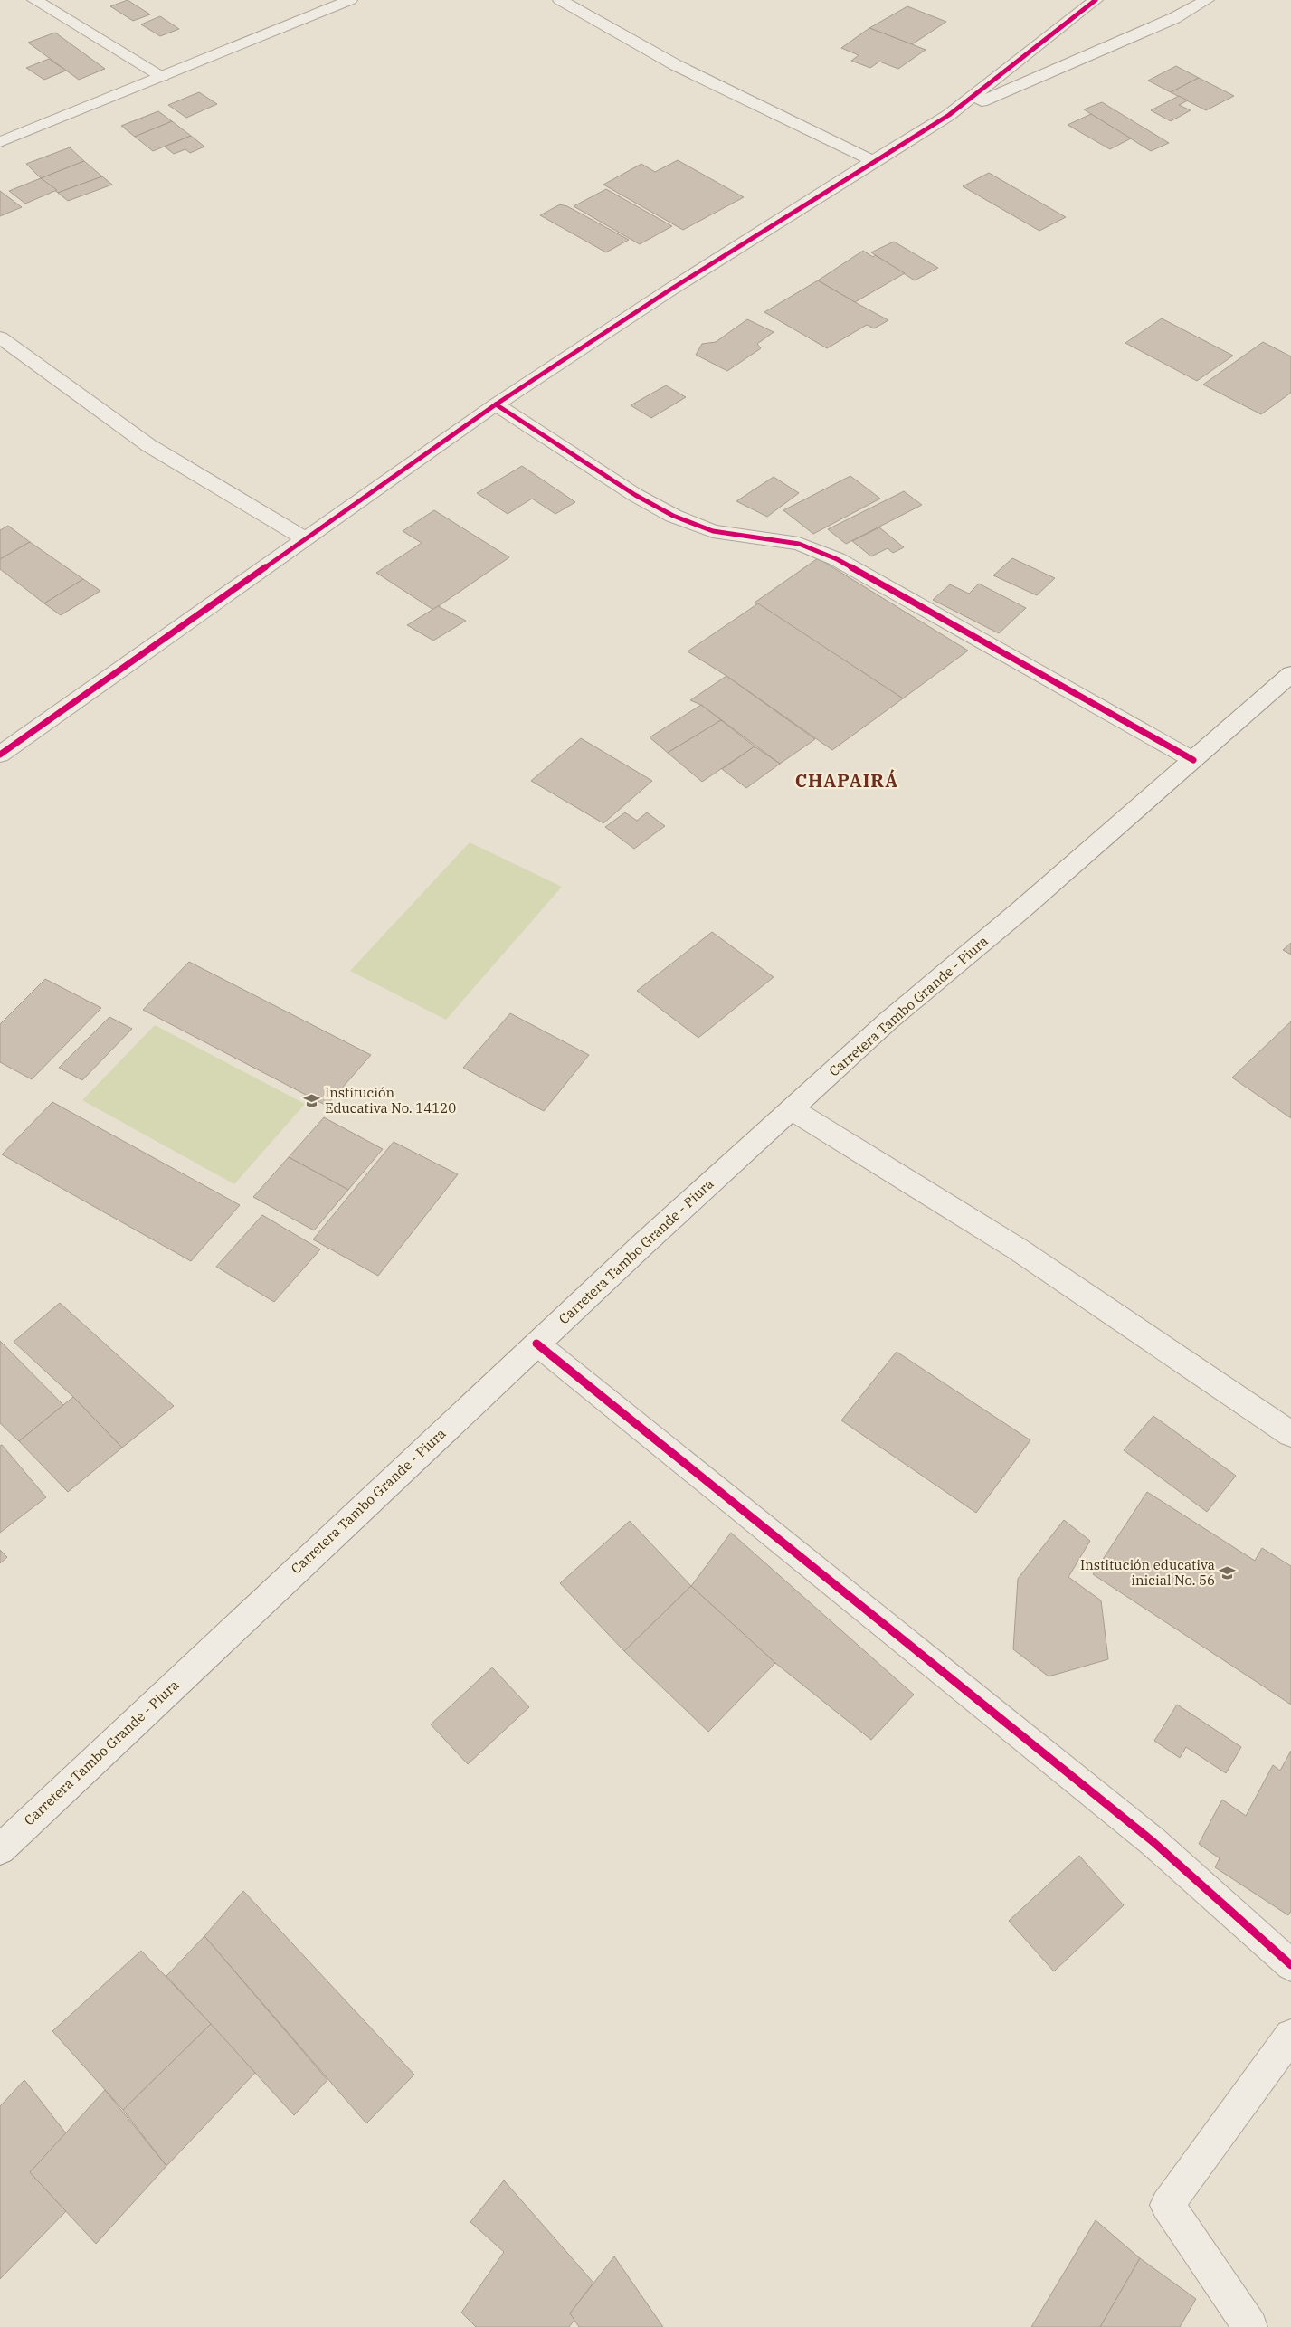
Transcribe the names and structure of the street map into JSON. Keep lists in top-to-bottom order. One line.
{"streets":{"street":["Carretera Tambo Grande - Piura"]},"districts":["CHAPAIRÁ"],"places":{"school or university":["Institución Educativa No. 14120","Institución educativa inicial No. 56"]}}
